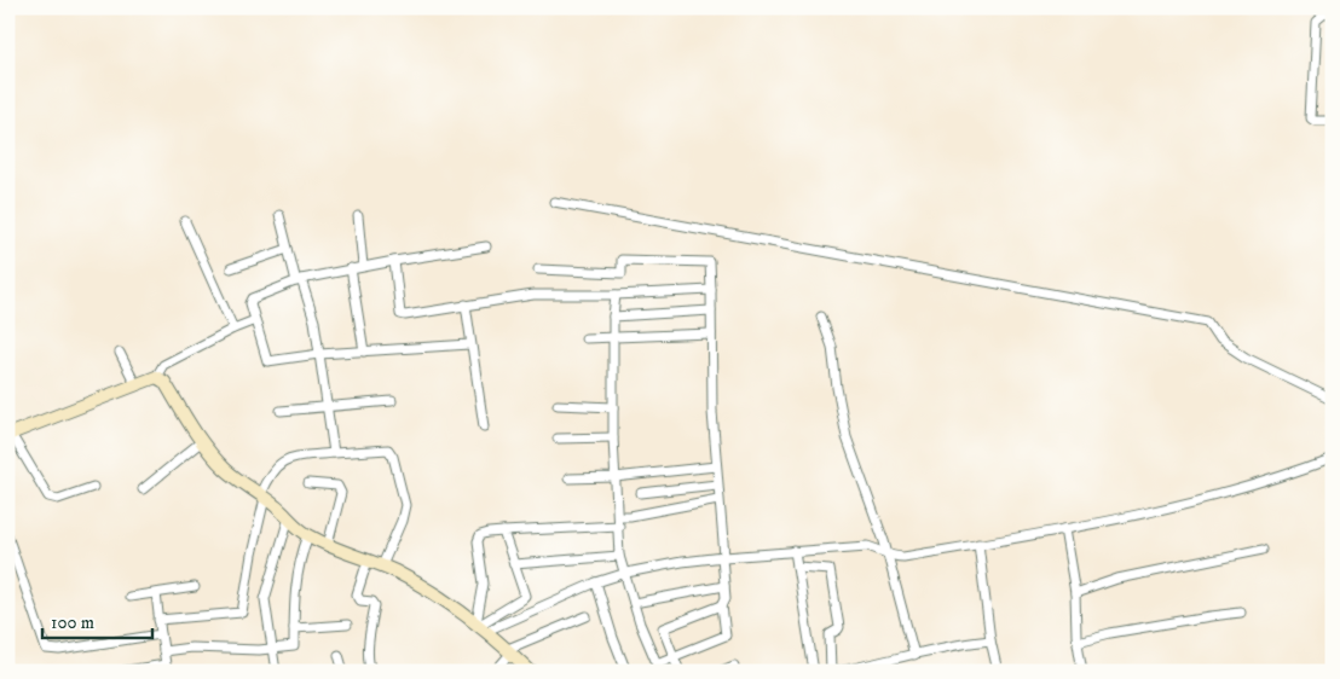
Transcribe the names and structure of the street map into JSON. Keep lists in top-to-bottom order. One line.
{"scale_bar":"100 m"}
